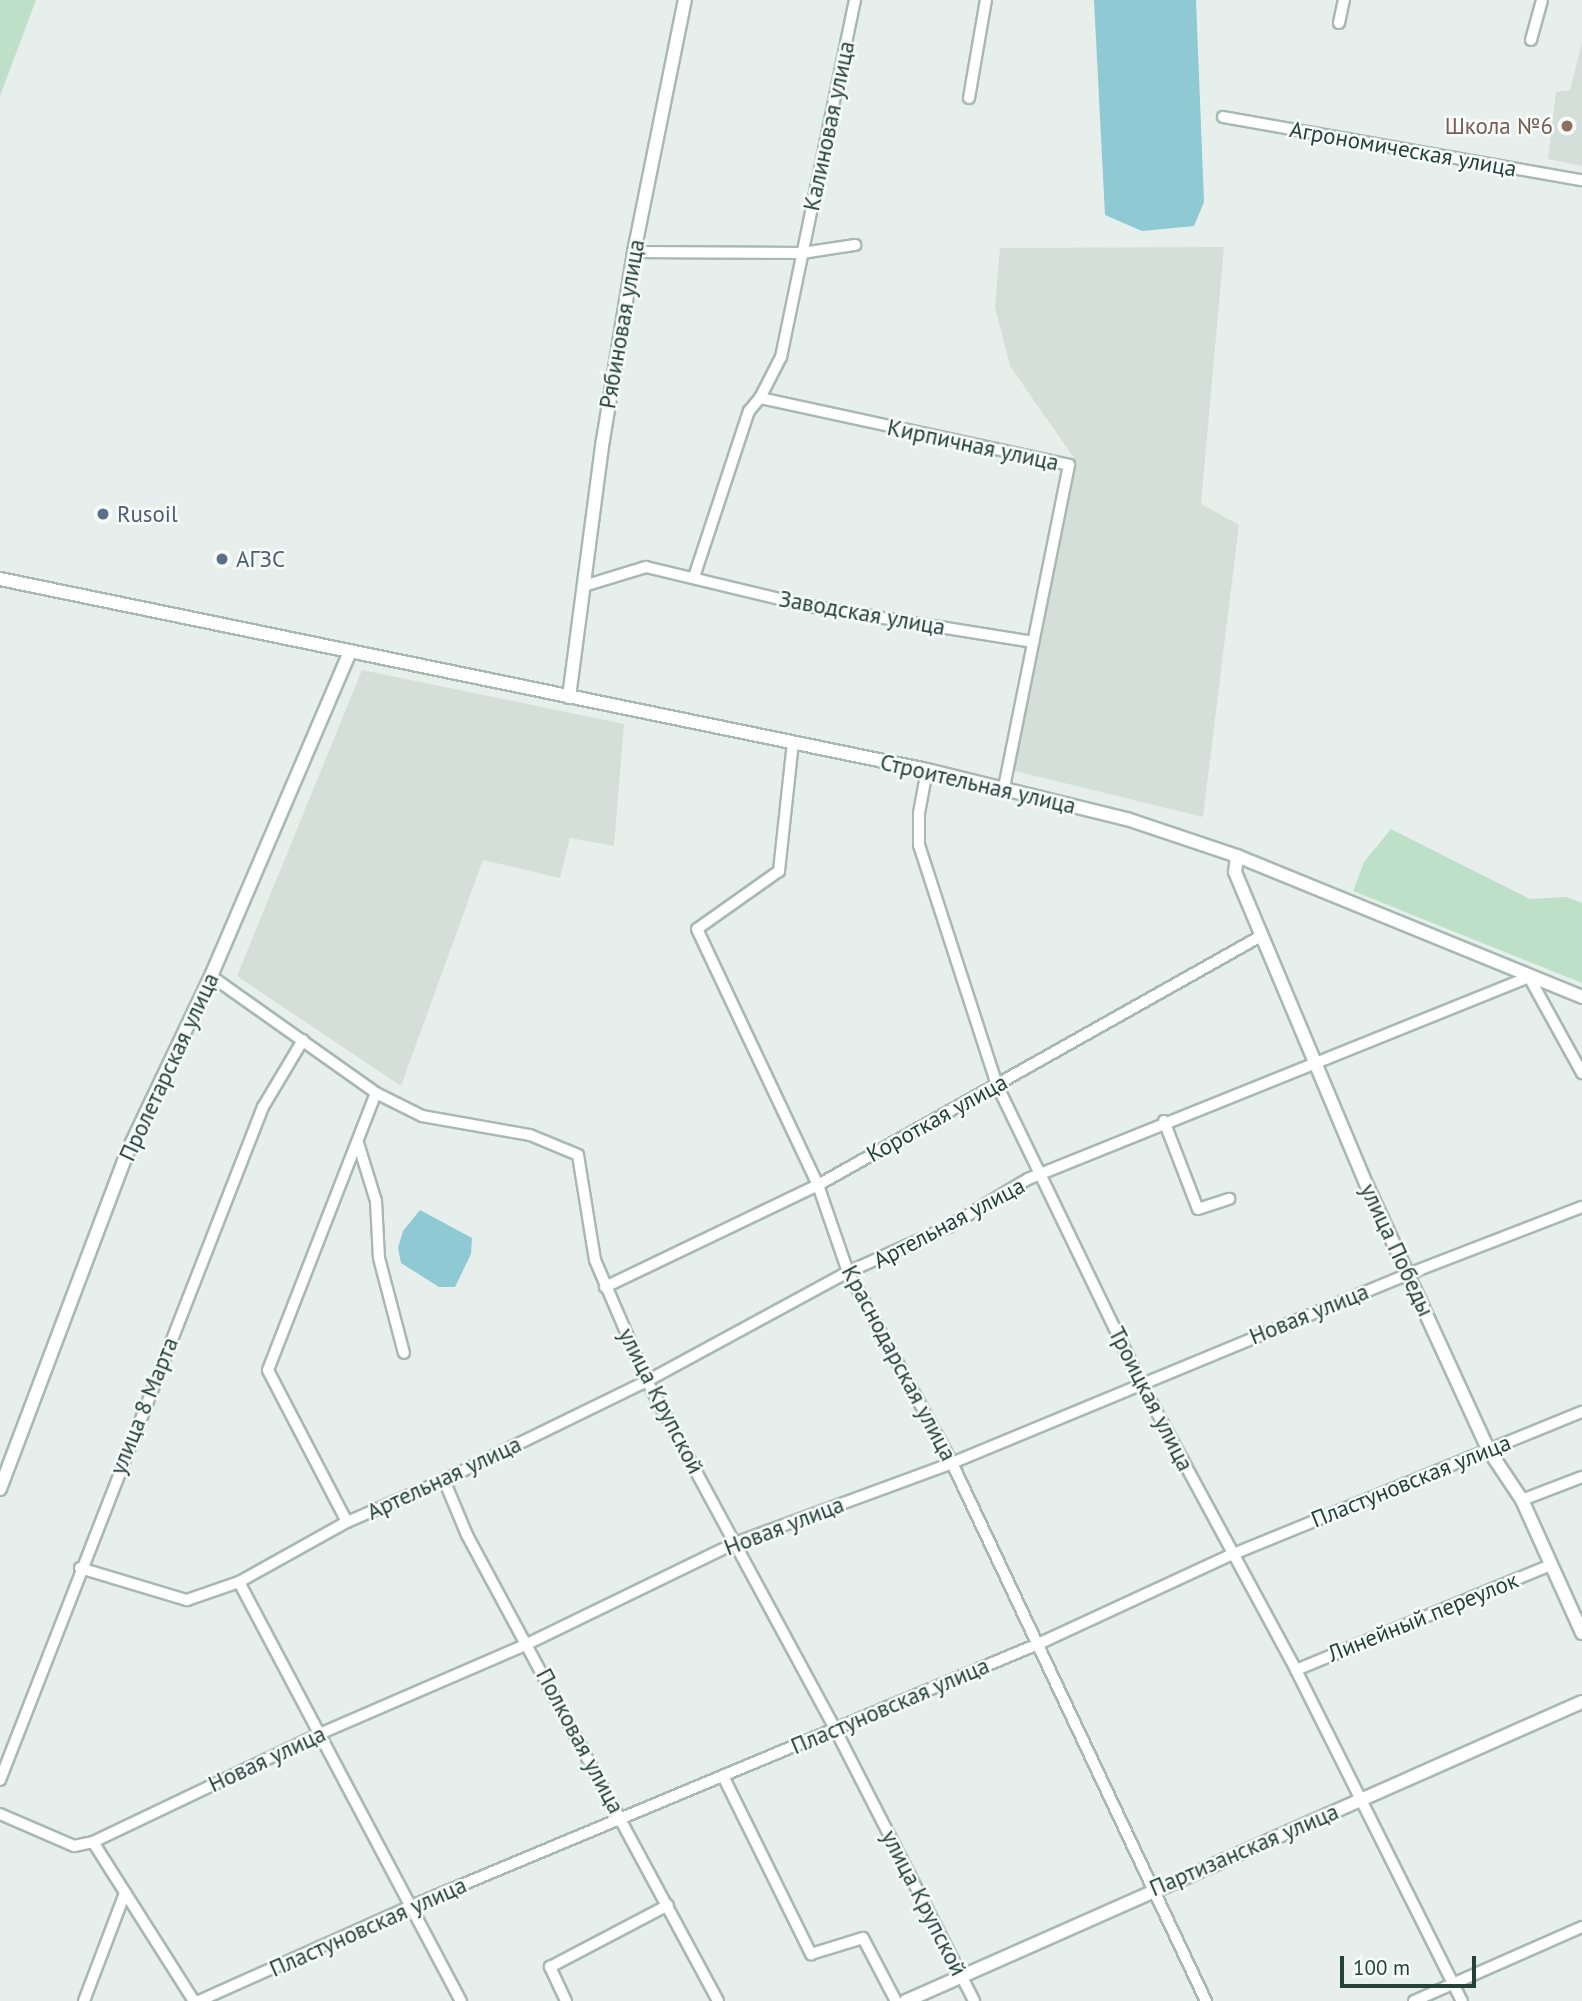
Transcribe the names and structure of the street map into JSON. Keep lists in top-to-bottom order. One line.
{"streets":{"street":["Калиновая улица","Агрономическая улица","Рябиновая улица","Кирпичная улица","Заводская улица","Строительная улица","Пролетарская улица","Короткая улица","Артельная улица","улица Победы","Новая улица","Краснодарская улица","Троицкая улица","улица Крупской","улица 8 Марта","Пластуновская улица","Линейный переулок","Полковая улица","Партизанская улица"]},"crossings":[["Калиновая улица","Кирпичная улица"],["Калиновая улица","Заводская улица"],["Рябиновая улица","Заводская улица"],["Рябиновая улица","Строительная улица"],["Кирпичная улица","Заводская улица"],["Кирпичная улица","Строительная улица"],["Строительная улица","Пролетарская улица"],["Строительная улица","Артельная улица"],["Строительная улица","улица Победы"],["Строительная улица","Краснодарская улица"],["Строительная улица","Троицкая улица"],["Пролетарская улица","улица Крупской"],["Короткая улица","улица Победы"],["Короткая улица","Краснодарская улица"],["Короткая улица","Троицкая улица"],["Короткая улица","улица Крупской"],["Артельная улица","улица Победы"],["Артельная улица","Краснодарская улица"],["Артельная улица","Троицкая улица"],["Артельная улица","улица Крупской"],["Артельная улица","улица 8 Марта"],["Артельная улица","Полковая улица"],["улица Победы","Новая улица"],["улица Победы","Пластуновская улица"],["улица Победы","Линейный переулок"],["Новая улица","Краснодарская улица"],["Новая улица","Троицкая улица"],["Новая улица","улица Крупской"],["Новая улица","Полковая улица"],["Краснодарская улица","Пластуновская улица"],["Краснодарская улица","Партизанская улица"],["Троицкая улица","Пластуновская улица"],["Троицкая улица","Линейный переулок"],["Троицкая улица","Партизанская улица"],["улица Крупской","улица 8 Марта"],["улица Крупской","Пластуновская улица"],["улица Крупской","Партизанская улица"],["Пластуновская улица","Полковая улица"]],"places":["Школа №6","Rusoil","АГЗС"],"scale_bar":"100 m"}
